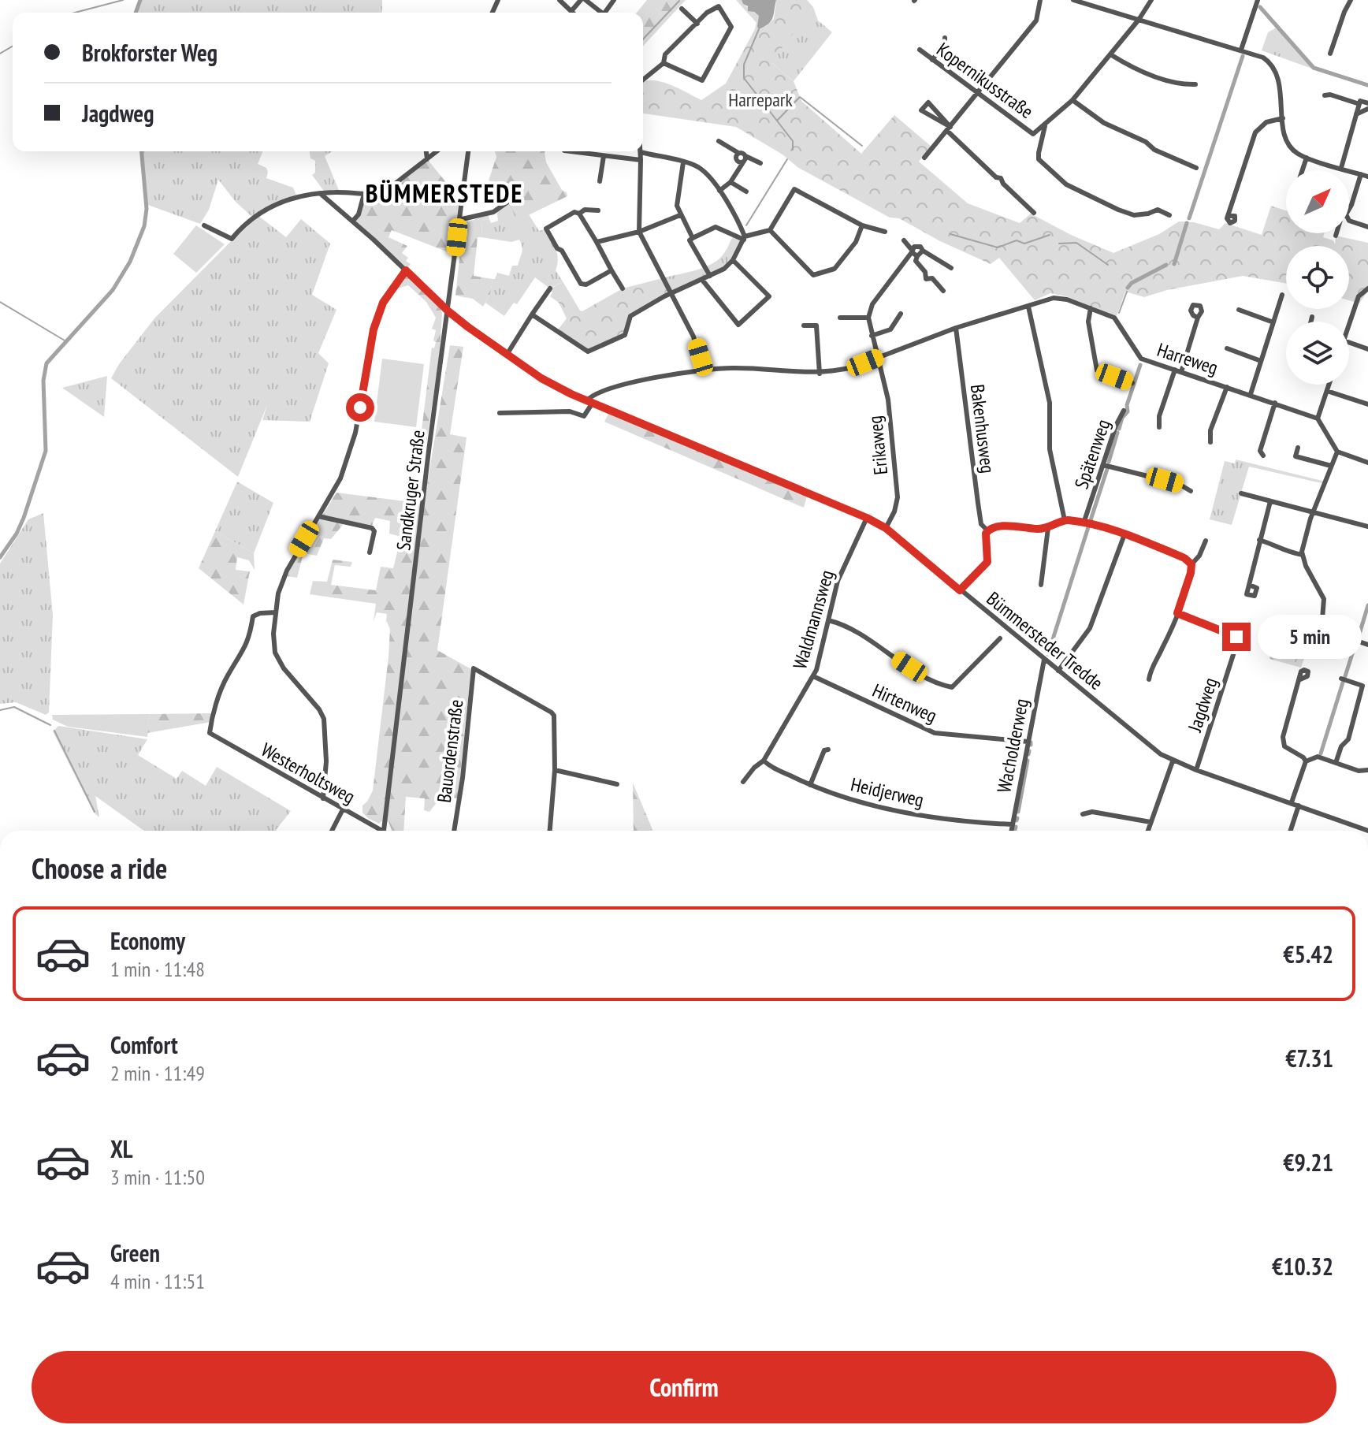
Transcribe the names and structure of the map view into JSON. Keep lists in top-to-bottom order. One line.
{"streets":{"street":["Kopernikusstraße","Harreweg","Bakenhusweg","Erikaweg","Spätenweg","Sandkruger Straße","Waldmannsweg","Bümmersteder Tredde","Hirtenweg","Jagdweg","Wacholderweg","Bauordenstraße","Westerholtsweg","Heidjerweg"]},"crossings":[["Harreweg","Bakenhusweg"],["Harreweg","Erikaweg"],["Harreweg","Bümmersteder Tredde"],["Erikaweg","Bümmersteder Tredde"],["Sandkruger Straße","Bümmersteder Tredde"],["Waldmannsweg","Bümmersteder Tredde"],["Waldmannsweg","Hirtenweg"],["Waldmannsweg","Heidjerweg"],["Bümmersteder Tredde","Jagdweg"],["Bümmersteder Tredde","Wacholderweg"],["Hirtenweg","Wacholderweg"],["Wacholderweg","Heidjerweg"]],"districts":["BÜMMERSTEDE"],"parks":["Harrepark"],"north":"top right","page":{"banner":["Brokforster Weg","Jagdweg"],"bubble":"5 min","heading":"Choose a ride","list":[{"name":"Economy","note":"1 min · 11:48","value":"€5.42"},{"name":"Comfort","note":"2 min · 11:49","value":"€7.31"},{"name":"XL","note":"3 min · 11:50","value":"€9.21"},{"name":"Green","note":"4 min · 11:51","value":"€10.32"}],"buttons":"Confirm"}}
